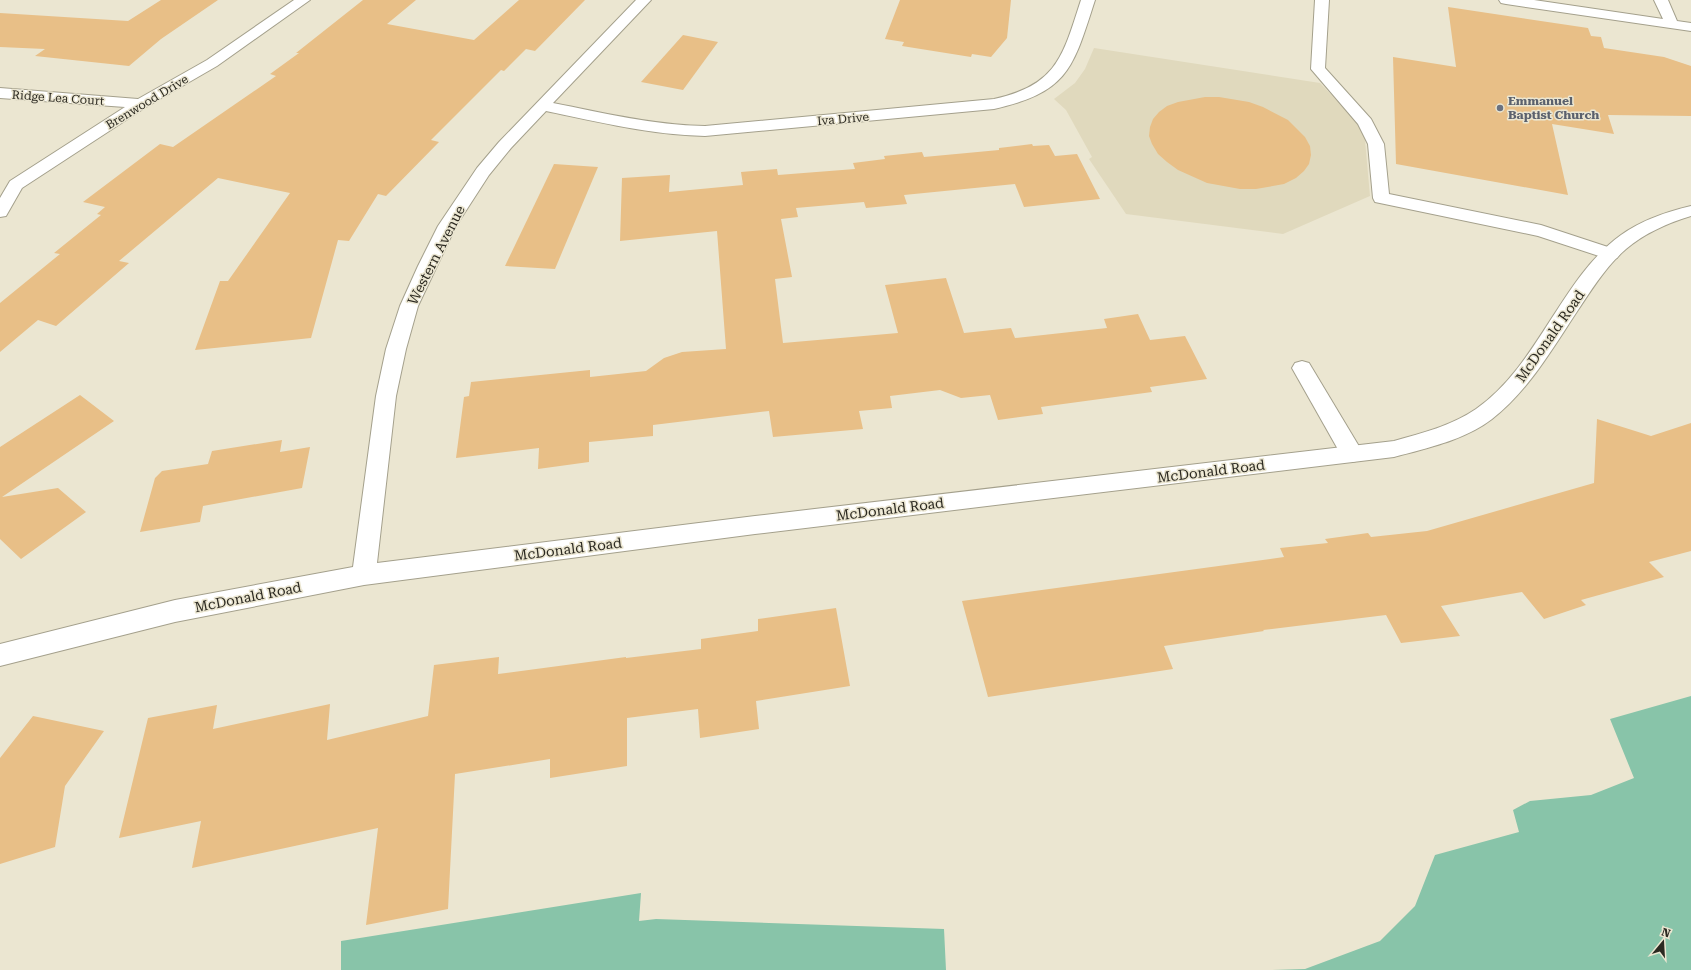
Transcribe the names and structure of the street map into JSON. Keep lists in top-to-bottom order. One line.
{"streets":{"street":["Ridge Lea Court","Brenwood Drive","Iva Drive","Western Avenue","McDonald Road"]},"crossings":[["Ridge Lea Court","Brenwood Drive"],["Iva Drive","Western Avenue"],["Western Avenue","McDonald Road"]],"places":["Emmanuel Baptist Church"],"north":"top"}
